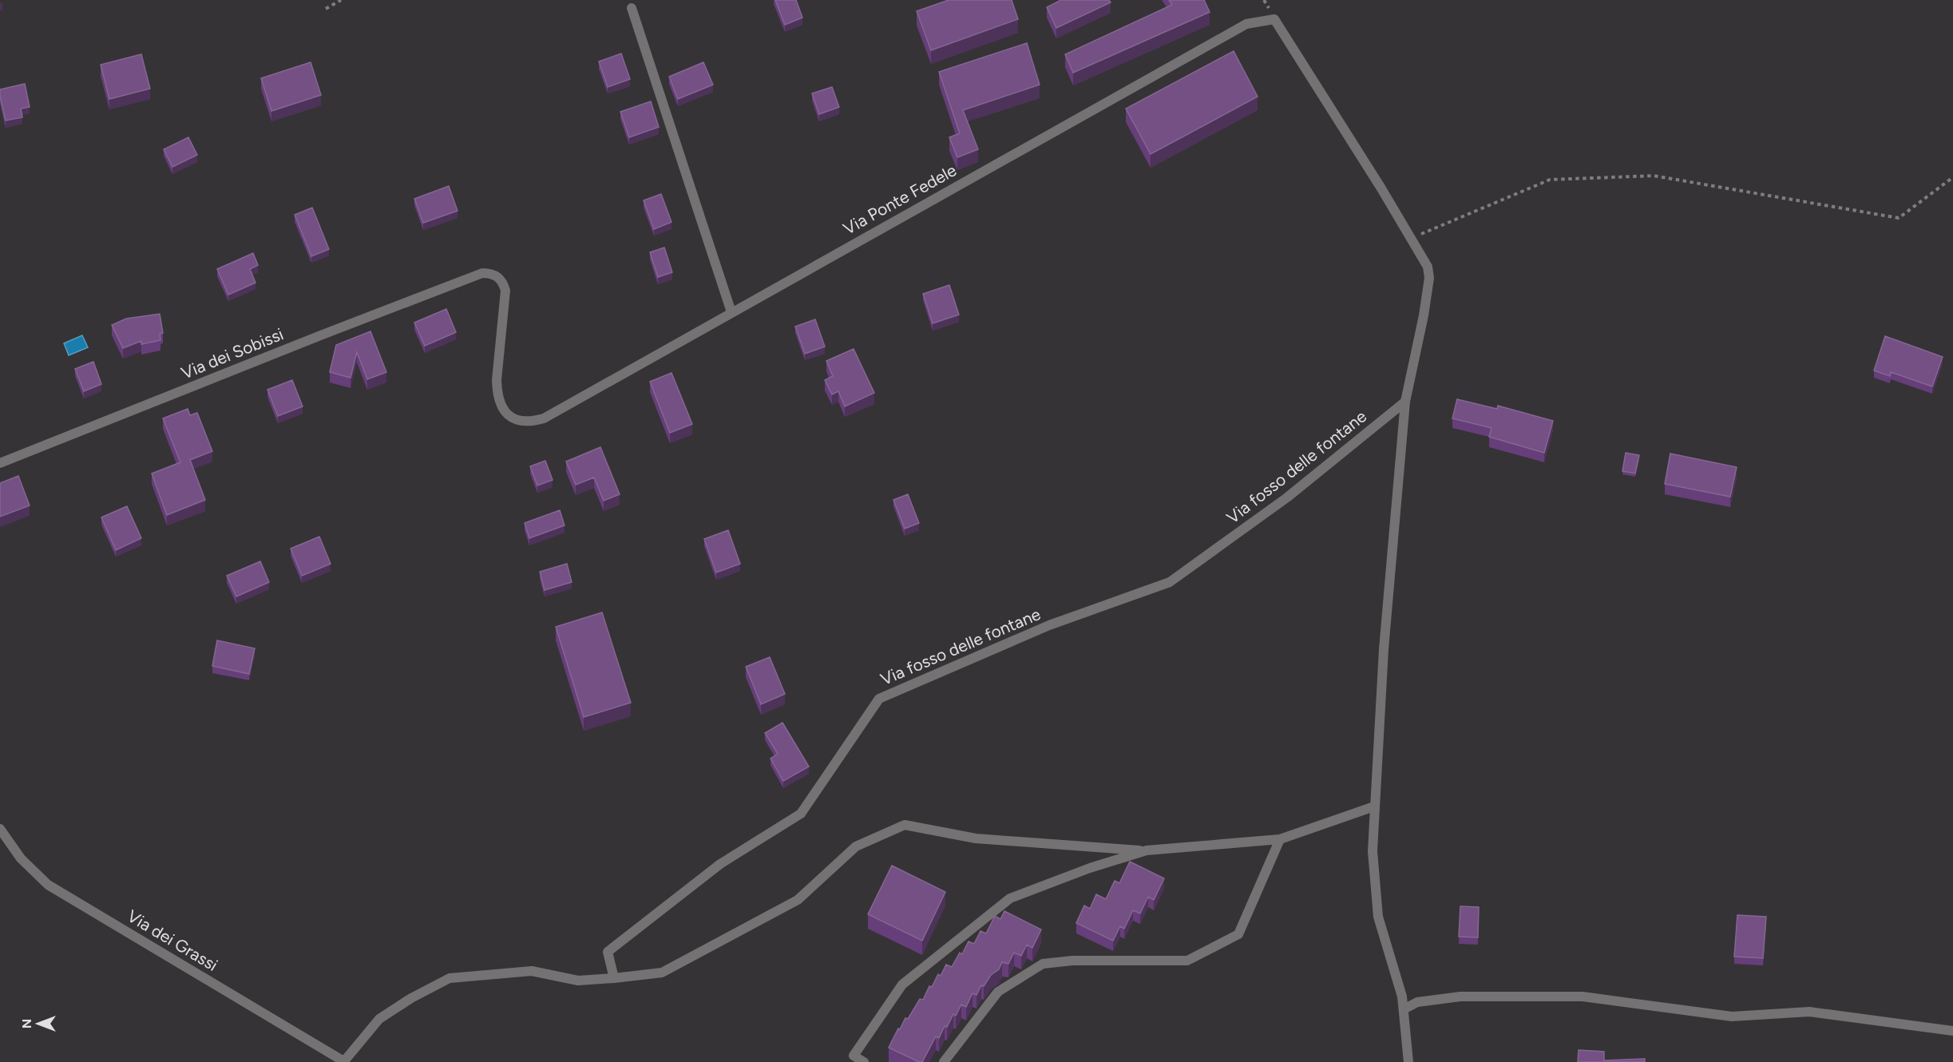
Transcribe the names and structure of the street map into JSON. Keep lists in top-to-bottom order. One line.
{"streets":{"street":["Via Ponte Fedele","Via dei Sobissi","Via fosso delle fontane","Via dei Grassi"]},"crossings":[["Via Ponte Fedele","Via dei Sobissi"]],"north":"left"}
